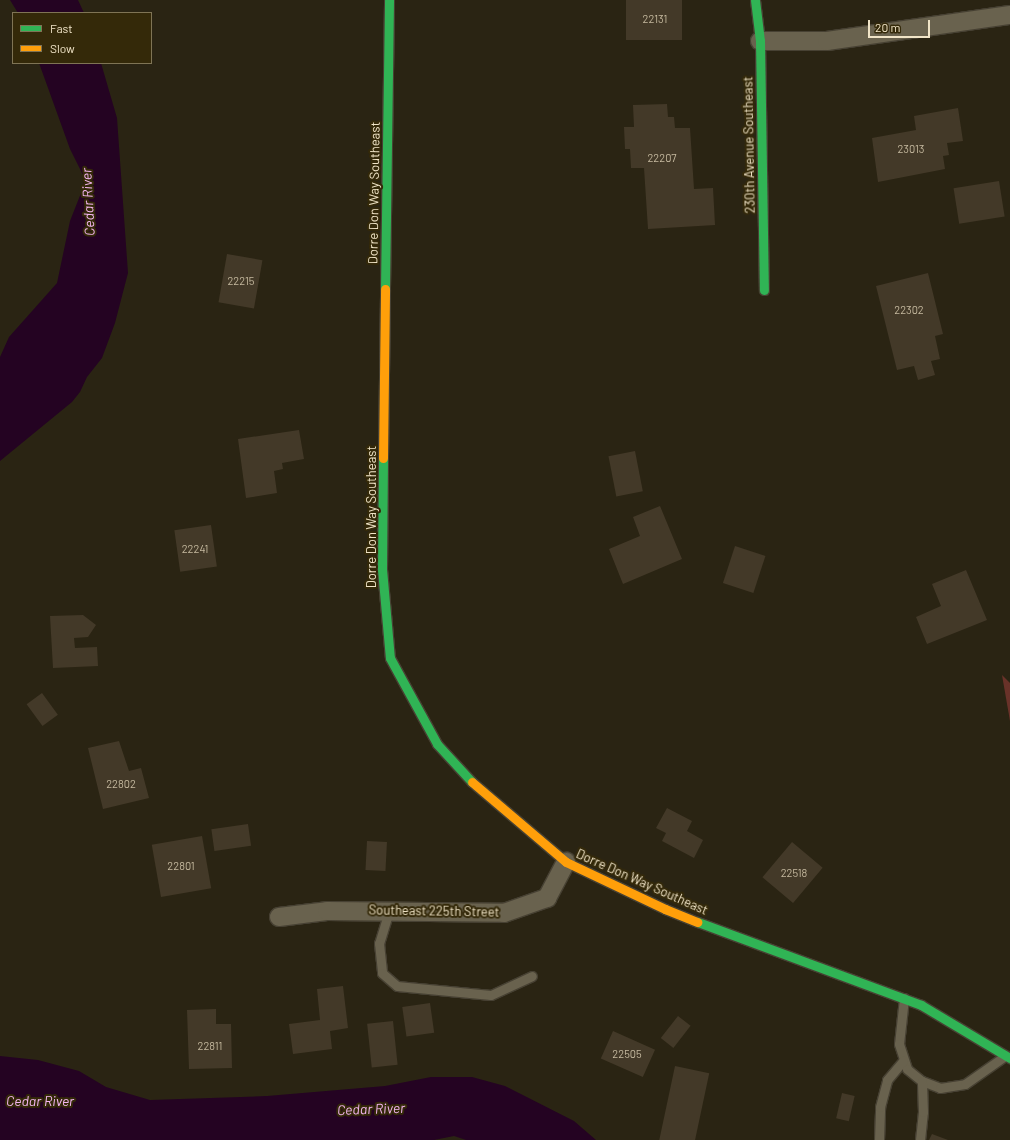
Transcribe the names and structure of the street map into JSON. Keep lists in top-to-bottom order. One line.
{"streets":{"street":["230th Avenue Southeast","Dorre Don Way Southeast","Southeast 225th Street"]},"crossings":[["Dorre Don Way Southeast","Southeast 225th Street"]],"water":["Cedar River"],"house_numbers":["22131","23013","22207","22215","22302","22241","22802","22801","22518","22811","22505"],"legend":["Fast","Slow"],"scale_bar":"20 m"}
